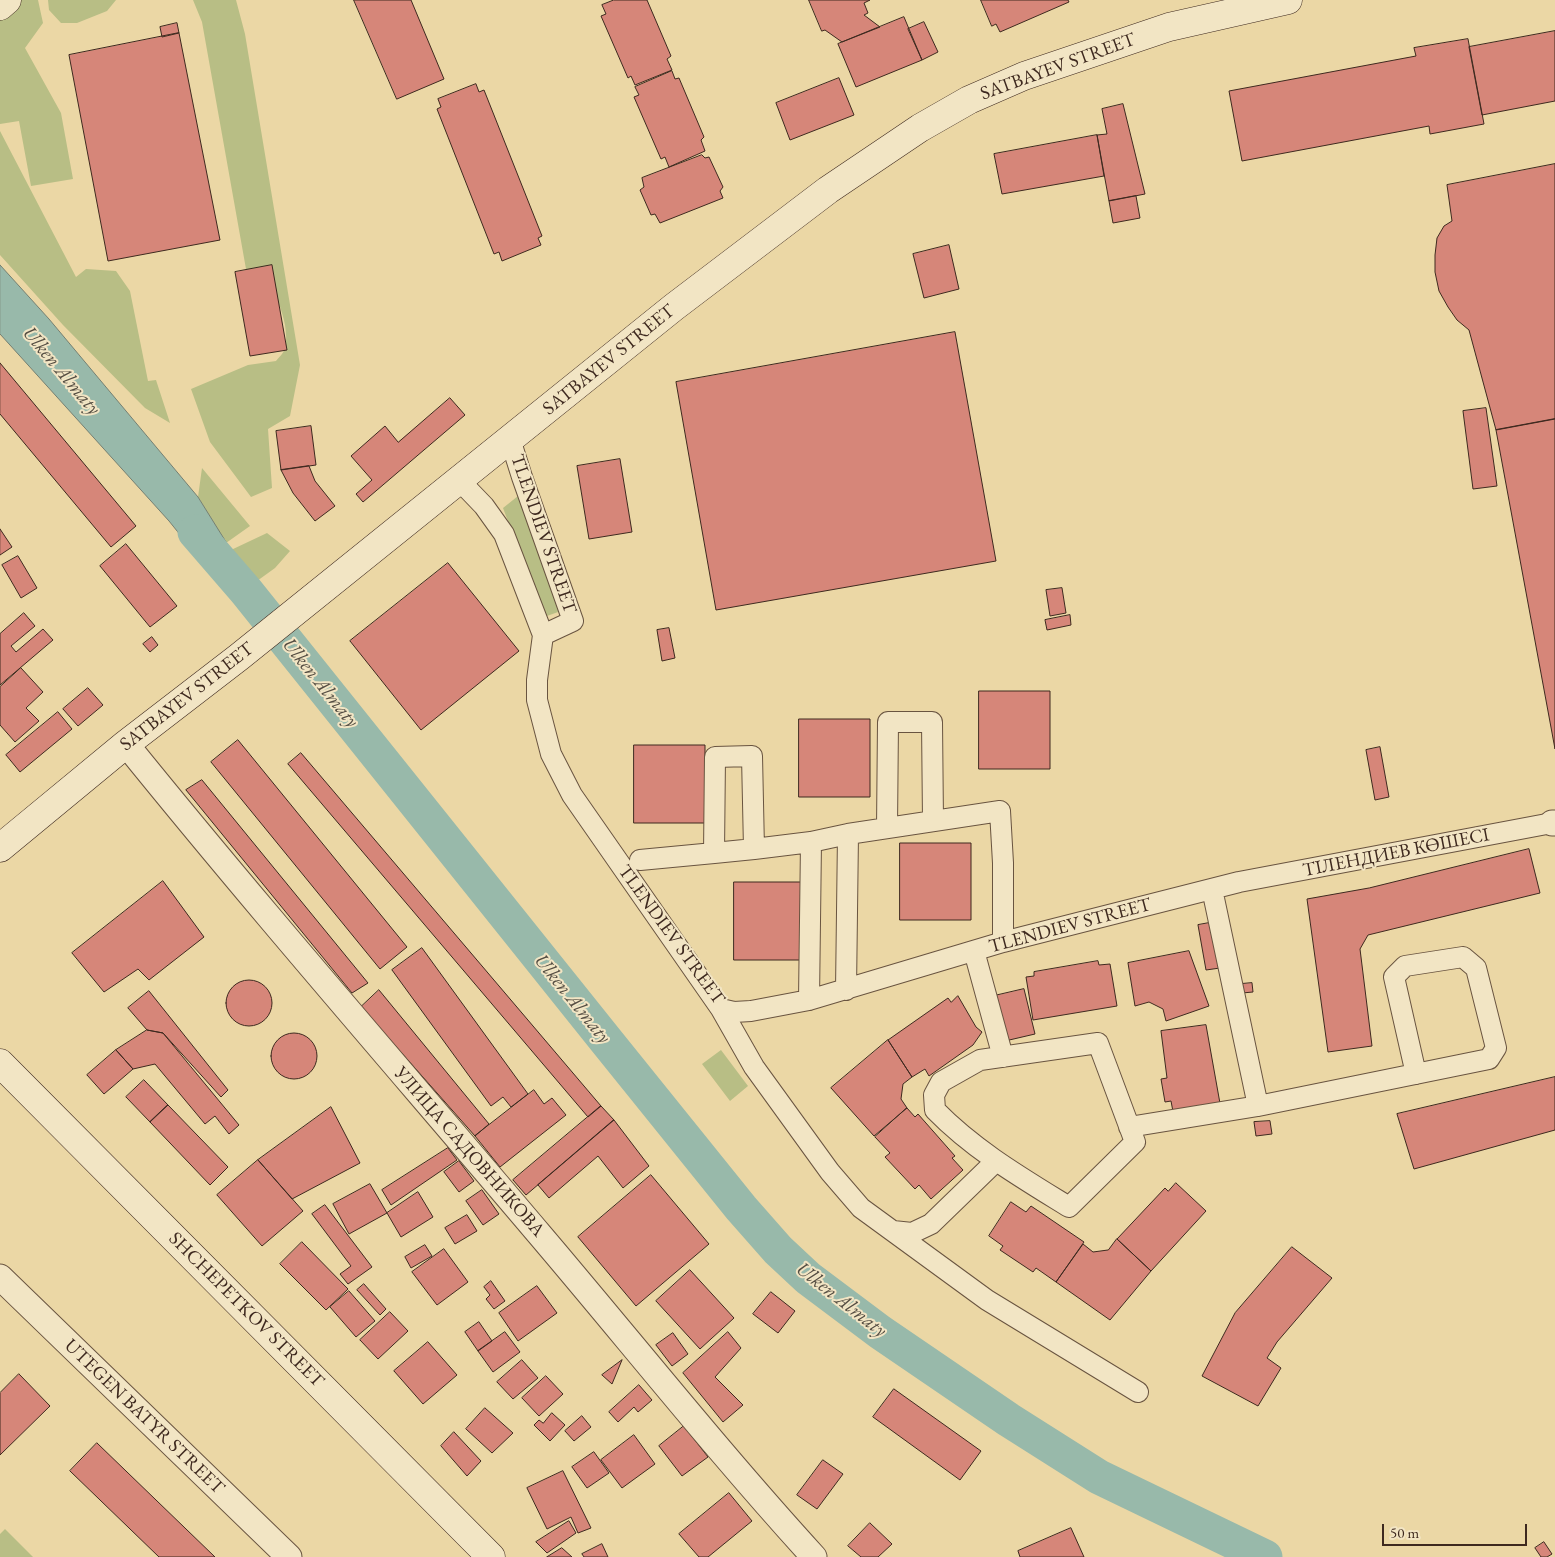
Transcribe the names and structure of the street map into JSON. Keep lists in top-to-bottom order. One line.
{"streets":{"main road":["SATBAYEV STREET","SHCHEPETKOV STREET"],"street":["TLENDIEV STREET","ТІЛЕНДИЕВ КӨШЕСІ","УЛИЦА САДОВНИКОВА","UTEGEN BATYR STREET"]},"crossings":[["SATBAYEV STREET","TLENDIEV STREET"],["SATBAYEV STREET","УЛИЦА САДОВНИКОВА"],["TLENDIEV STREET","ТІЛЕНДИЕВ КӨШЕСІ"]],"water":["Ulken Almaty"],"scale_bar":"50 m"}
